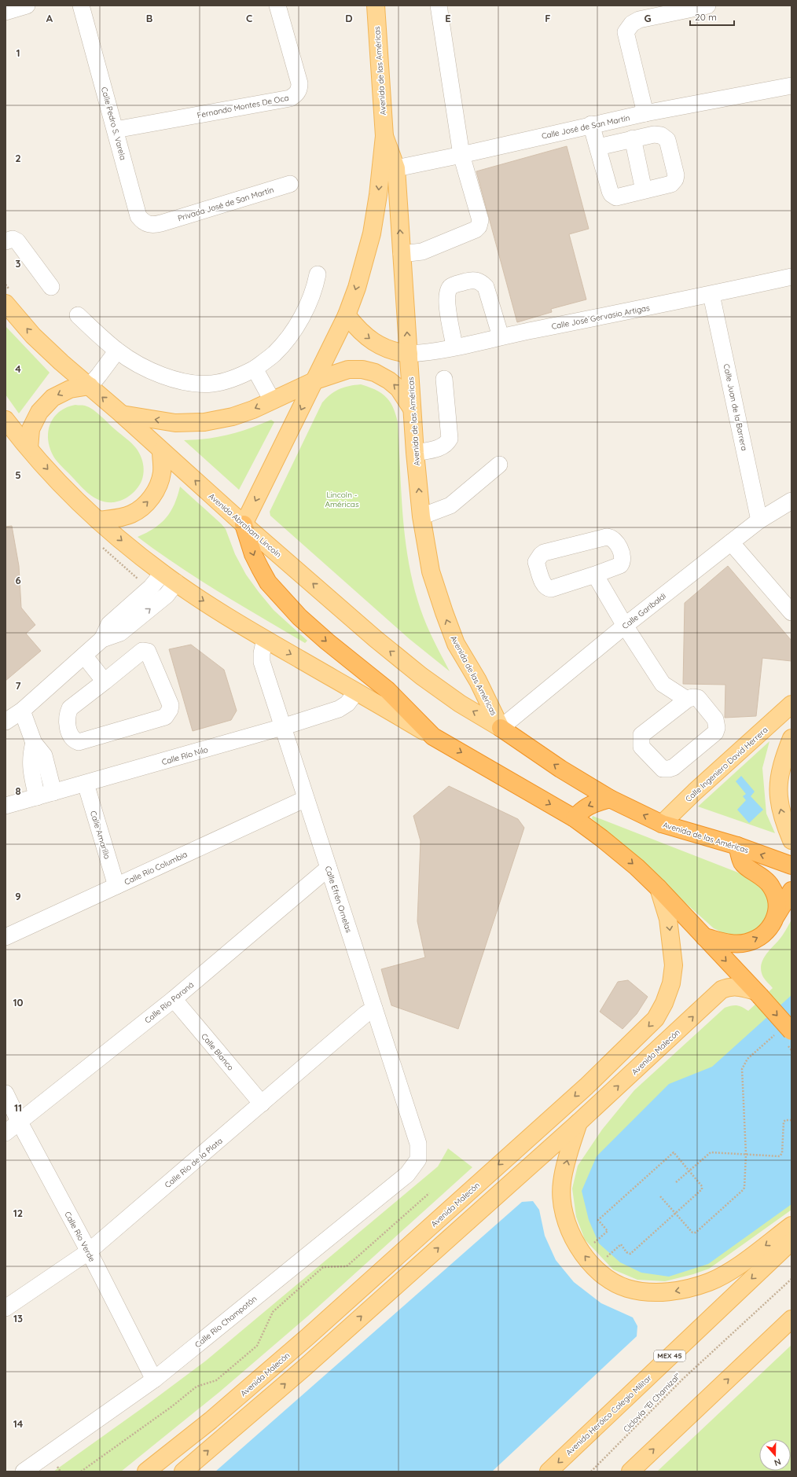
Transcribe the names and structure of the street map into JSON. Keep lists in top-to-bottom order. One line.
{"streets":{"highway":["Avenida de las Américas"],"main road":["Avenida Abraham Lincoln","Calle Ingeniero David Herrera","Avenida Malecón","MEX 45","Avenida Heróico Colegio Militar"],"street":["Fernando Montes De Oca","Calle Pedro S. Varela","Calle José de San Martín","Privada José de San Martín","Calle José Gervasio Artigas","Calle Juan de la Barrera","Calle Garibaldi","Calle Río Nilo","Calle Amarillo","Calle Río Columbia","Calle Efrén Ornelas","Calle Río Paraná","Calle Blanco","Calle Río de la Plata","Calle Río Verde","Calle Río Champotón"],"path":["Ciclovía \"El Chamizal\""]},"crossings":[["Avenida de las Américas","Calle José de San Martín"],["Avenida de las Américas","Calle José Gervasio Artigas"],["Avenida de las Américas","Avenida Abraham Lincoln"],["Avenida de las Américas","Calle Garibaldi"],["Avenida de las Américas","Calle Ingeniero David Herrera"],["Fernando Montes De Oca","Calle Pedro S. Varela"],["Calle Pedro S. Varela","Privada José de San Martín"],["Calle José Gervasio Artigas","Calle Juan de la Barrera"],["Calle Juan de la Barrera","Calle Garibaldi"],["Avenida Abraham Lincoln","Calle Garibaldi"],["Calle Río Nilo","Calle Amarillo"],["Calle Río Nilo","Calle Efrén Ornelas"],["Calle Amarillo","Calle Río Columbia"],["Calle Río Columbia","Calle Efrén Ornelas"],["Calle Efrén Ornelas","Calle Río Paraná"],["Calle Efrén Ornelas","Calle Río de la Plata"],["Calle Efrén Ornelas","Calle Río Champotón"],["Calle Río Paraná","Calle Blanco"],["Calle Río Paraná","Calle Río Verde"],["Calle Blanco","Calle Río de la Plata"],["Calle Río de la Plata","Calle Río Verde"],["Calle Río Verde","Calle Río Champotón"]],"parks":["Lincoln - Américas"],"scale_bar":"20 m","north":"bottom","grid":{"columns":["A","B","C","D","E","F","G"],"rows":["1","2","3","4","5","6","7","8","9","10","11","12","13","14"]}}
